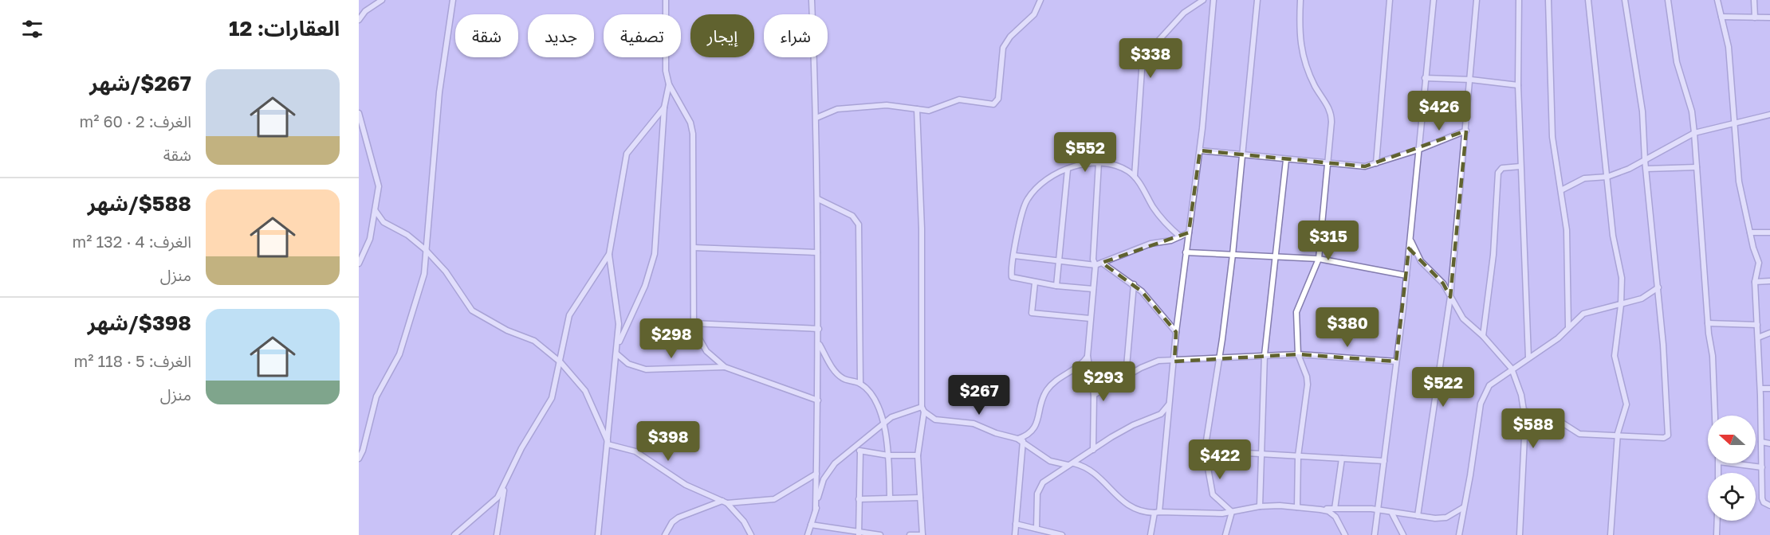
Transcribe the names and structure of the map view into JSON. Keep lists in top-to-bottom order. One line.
{"north":"left","page":{"heading":"العقارات: 12","chip":["شراء","إيجار","تصفية","جديد","شقة"],"price":["$338","$426","$552","$315","$380","$298","$293","$522","$267","$588","$398","$422"],"list":[{"name":"$267/شهر","note":"الغرف: 2 · 60 m² · شقة"},{"name":"$588/شهر","note":"الغرف: 4 · 132 m² · منزل"},{"name":"$398/شهر","note":"الغرف: 5 · 118 m² · منزل"}]}}
